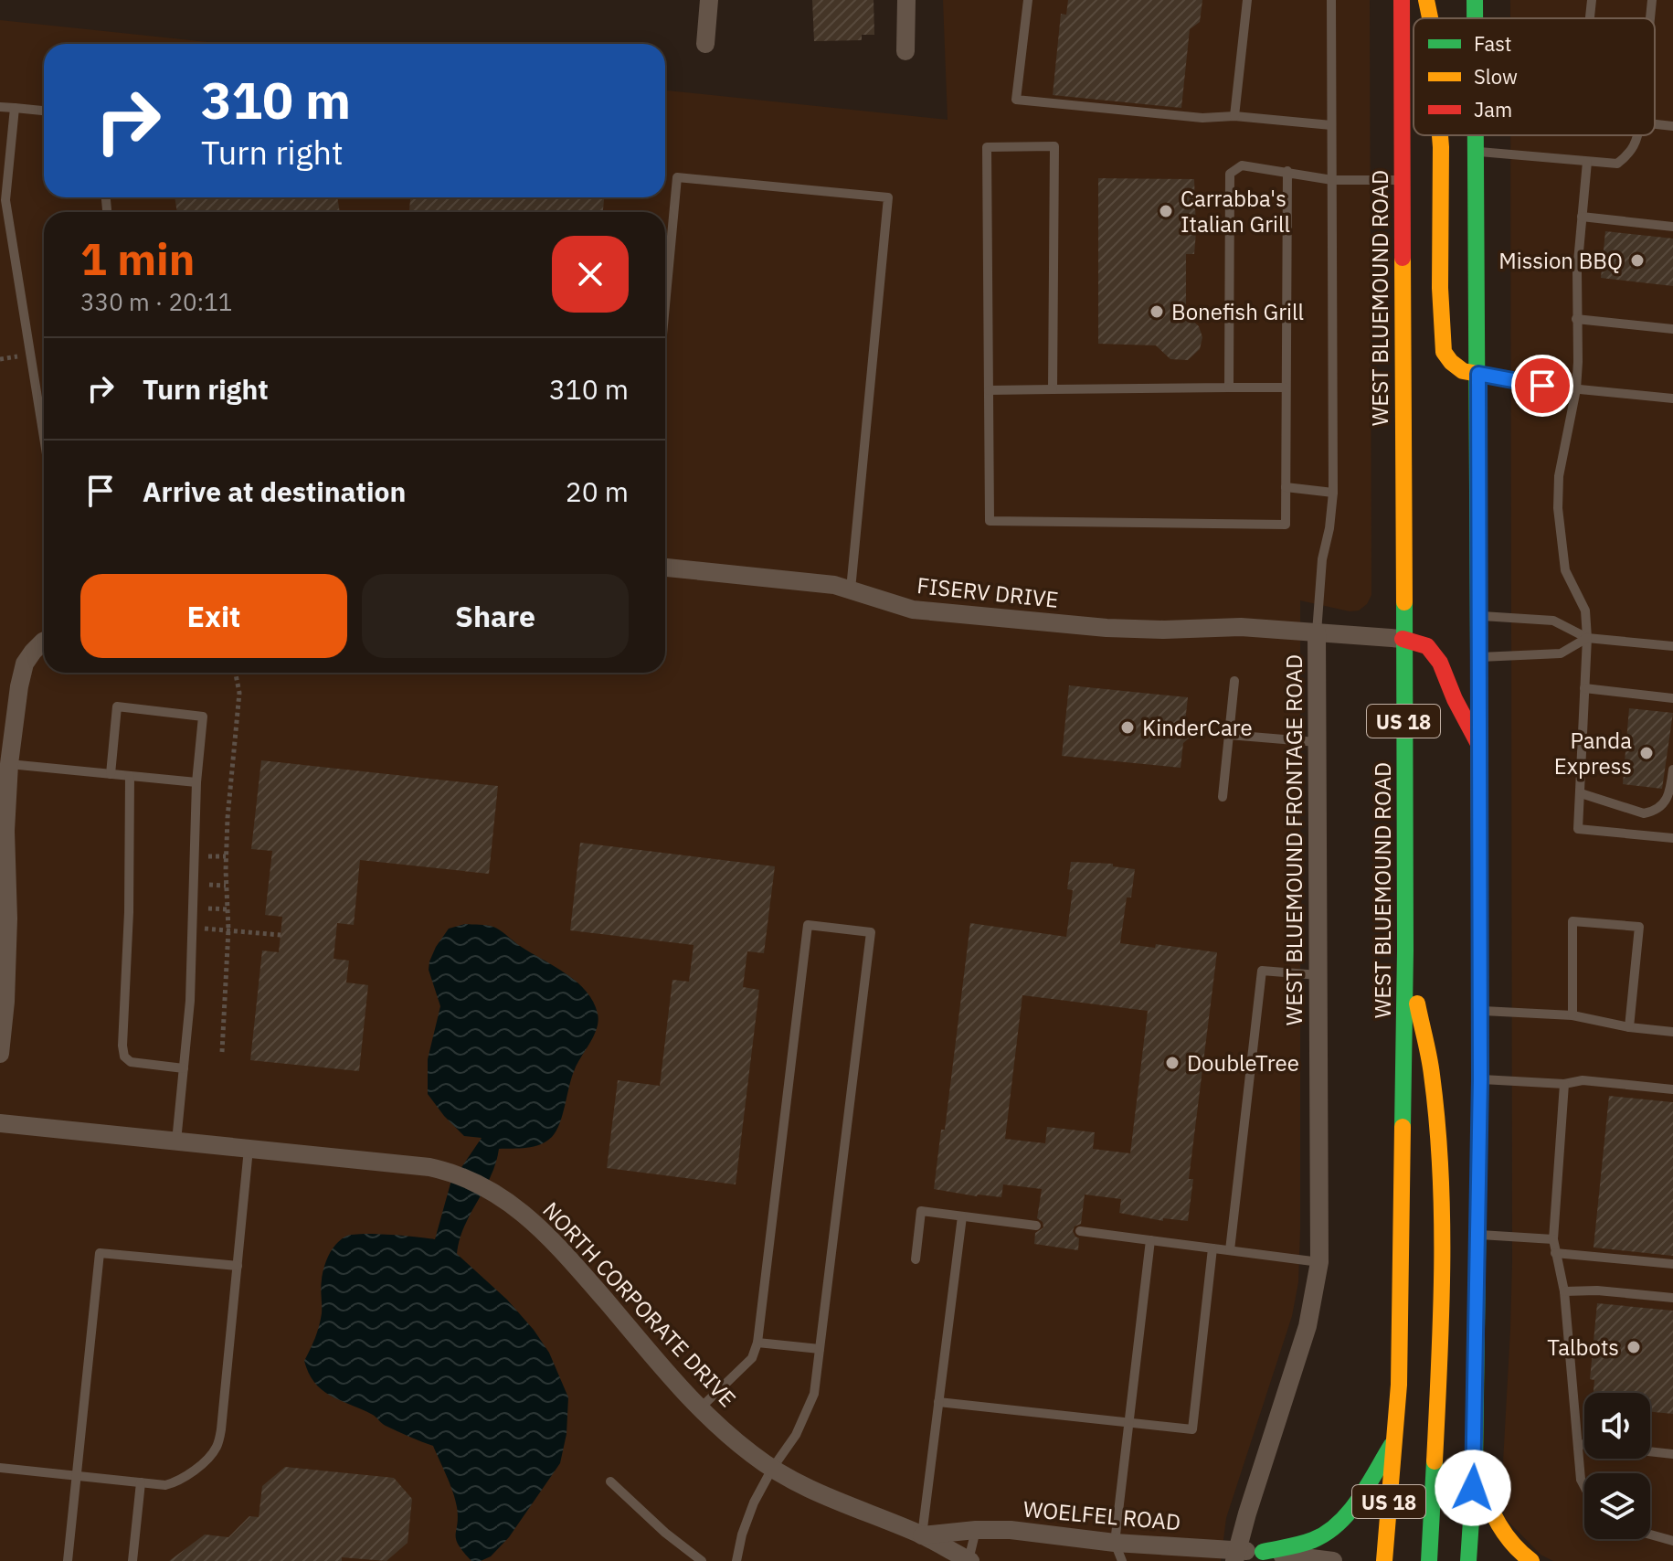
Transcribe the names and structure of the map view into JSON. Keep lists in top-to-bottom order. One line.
{"streets":{"main road":["WEST BLUEMOUND ROAD","US 18"],"street":["FISERV DRIVE","WEST BLUEMOUND FRONTAGE ROAD","NORTH CORPORATE DRIVE","WOELFEL ROAD"]},"crossings":[["WEST BLUEMOUND ROAD","FISERV DRIVE"],["FISERV DRIVE","WEST BLUEMOUND FRONTAGE ROAD"],["WEST BLUEMOUND FRONTAGE ROAD","WOELFEL ROAD"],["NORTH CORPORATE DRIVE","WOELFEL ROAD"]],"places":["Carrabba's Italian Grill","Mission BBQ","Bonefish Grill","KinderCare","Panda Express","DoubleTree","Talbots"],"legend":["Fast","Slow","Jam"],"page":{"turn":["310 m","Turn right"],"heading":["1 min","330 m · 20:11"],"list":[{"name":"Turn right","value":"310 m"},{"name":"Arrive at destination","value":"20 m"}],"buttons":["Exit","Share"]}}
